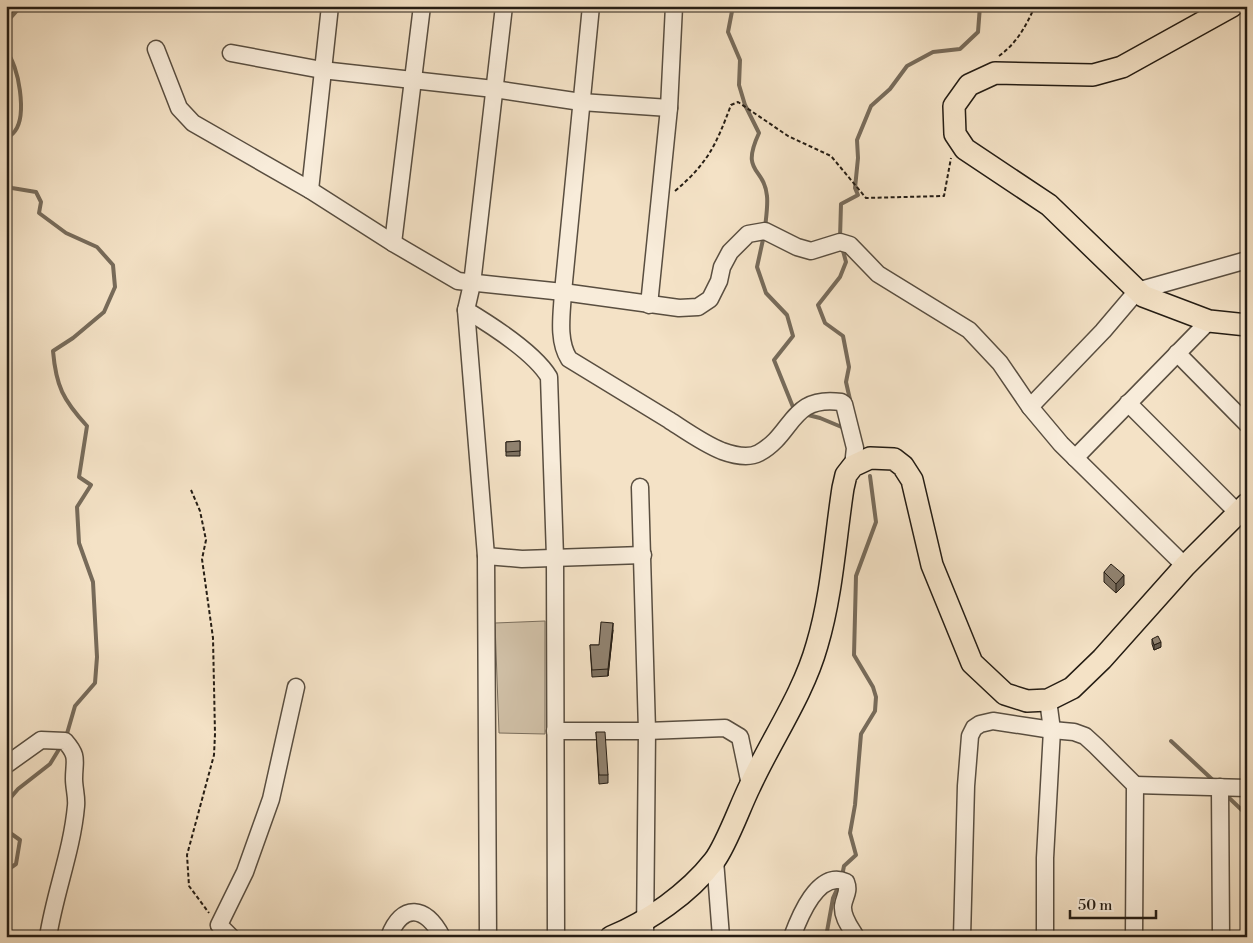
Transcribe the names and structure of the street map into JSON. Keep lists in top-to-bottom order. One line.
{"scale_bar":"50 m"}
